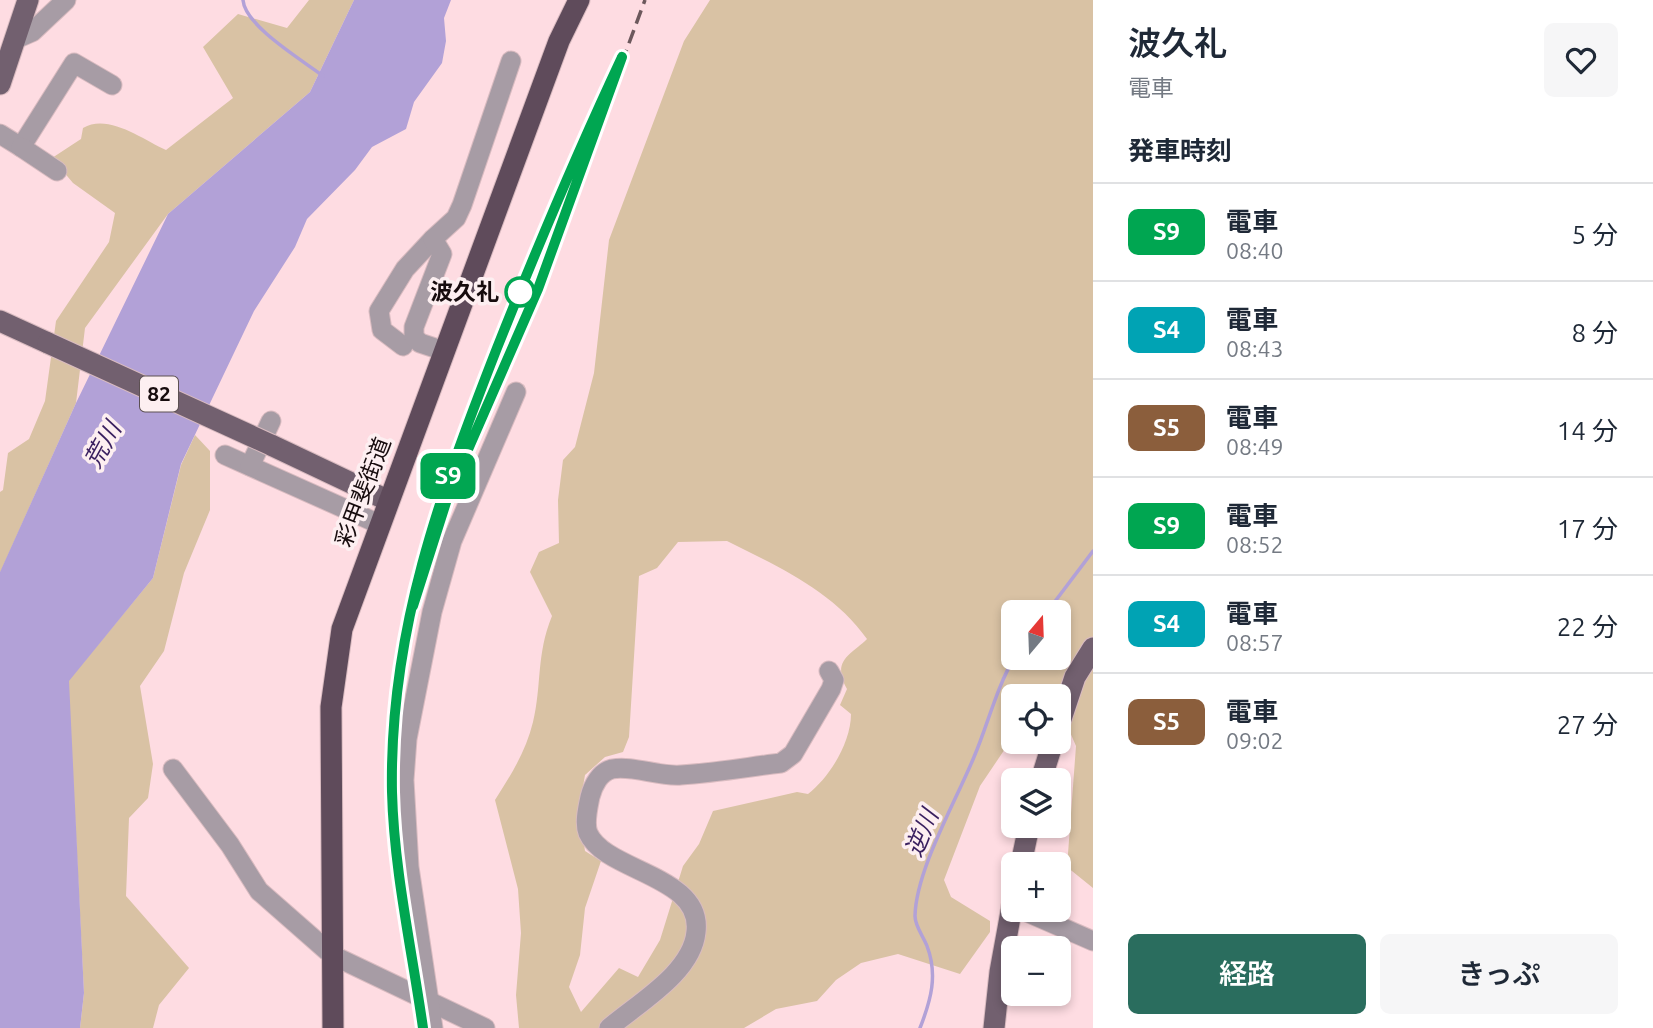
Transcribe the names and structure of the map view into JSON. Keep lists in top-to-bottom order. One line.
{"streets":{"highway":["彩甲斐街道"],"main road":["82"]},"crossings":[["82","彩甲斐街道"]],"water":["荒川","逆川"],"places":["波久礼"],"north":"top","page":{"on_map":"S9","heading":[["波久礼","電車"],"発車時刻"],"list":[{"mark":"S9","name":"電車","note":"08:40","value":"5 分"},{"mark":"S4","name":"電車","note":"08:43","value":"8 分"},{"mark":"S5","name":"電車","note":"08:49","value":"14 分"},{"mark":"S9","name":"電車","note":"08:52","value":"17 分"},{"mark":"S4","name":"電車","note":"08:57","value":"22 分"},{"mark":"S5","name":"電車","note":"09:02","value":"27 分"}],"map_buttons":["+","−"],"buttons":["経路","きっぷ"]}}
